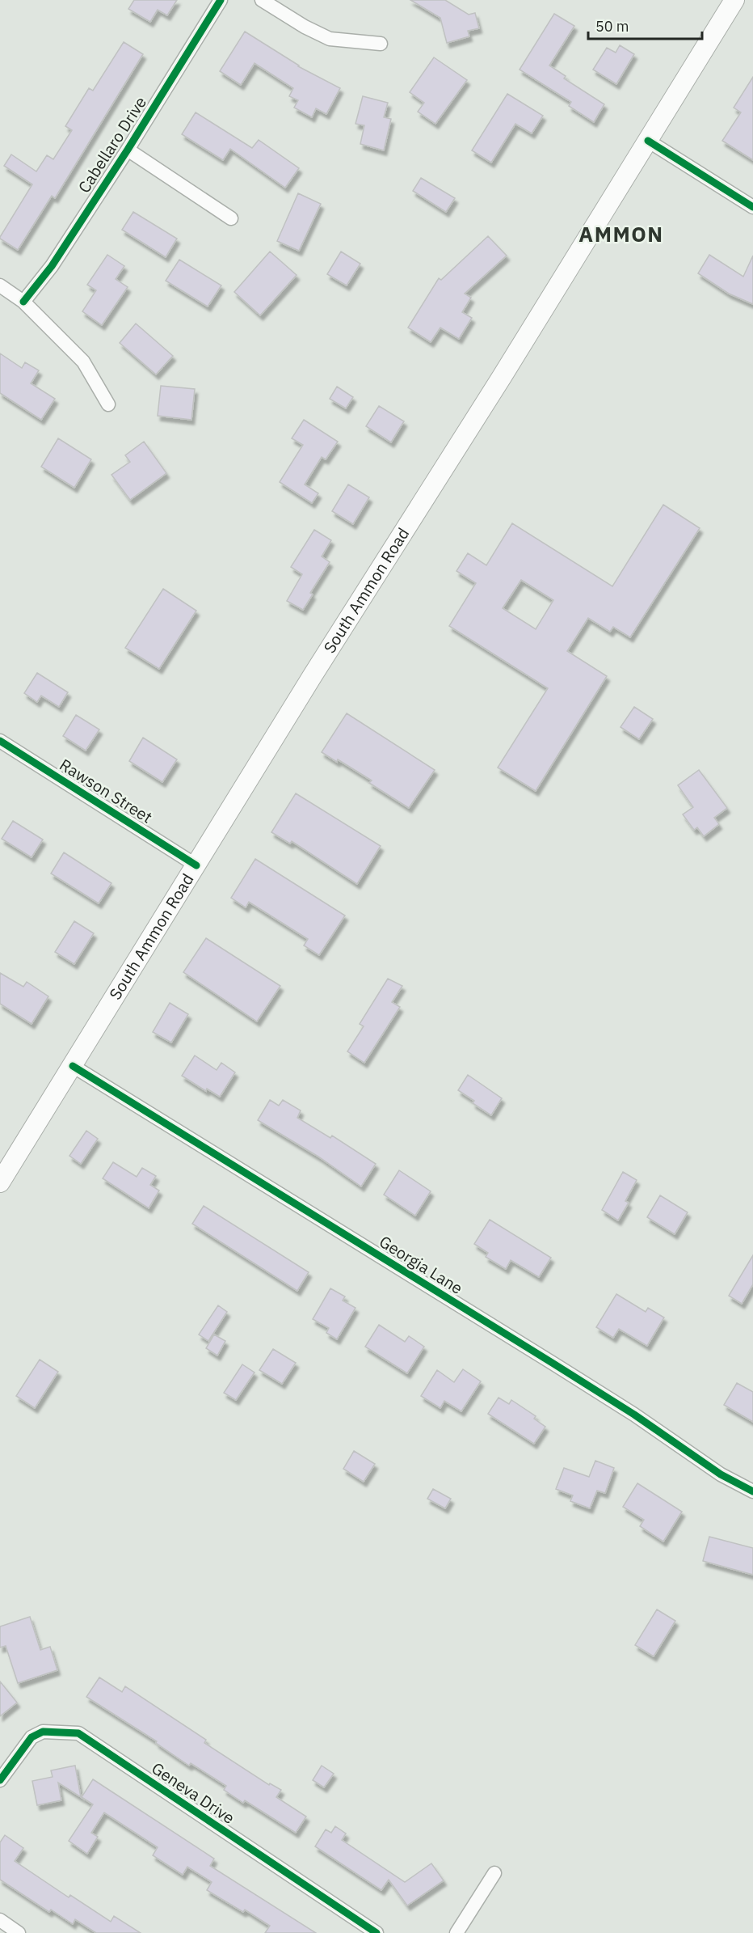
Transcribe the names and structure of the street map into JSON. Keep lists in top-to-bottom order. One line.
{"streets":{"main road":["South Ammon Road"],"street":["Cabellaro Drive","Rawson Street","Georgia Lane","Geneva Drive"]},"crossings":[["South Ammon Road","Rawson Street"],["South Ammon Road","Georgia Lane"]],"districts":["AMMON"],"scale_bar":"50 m"}
